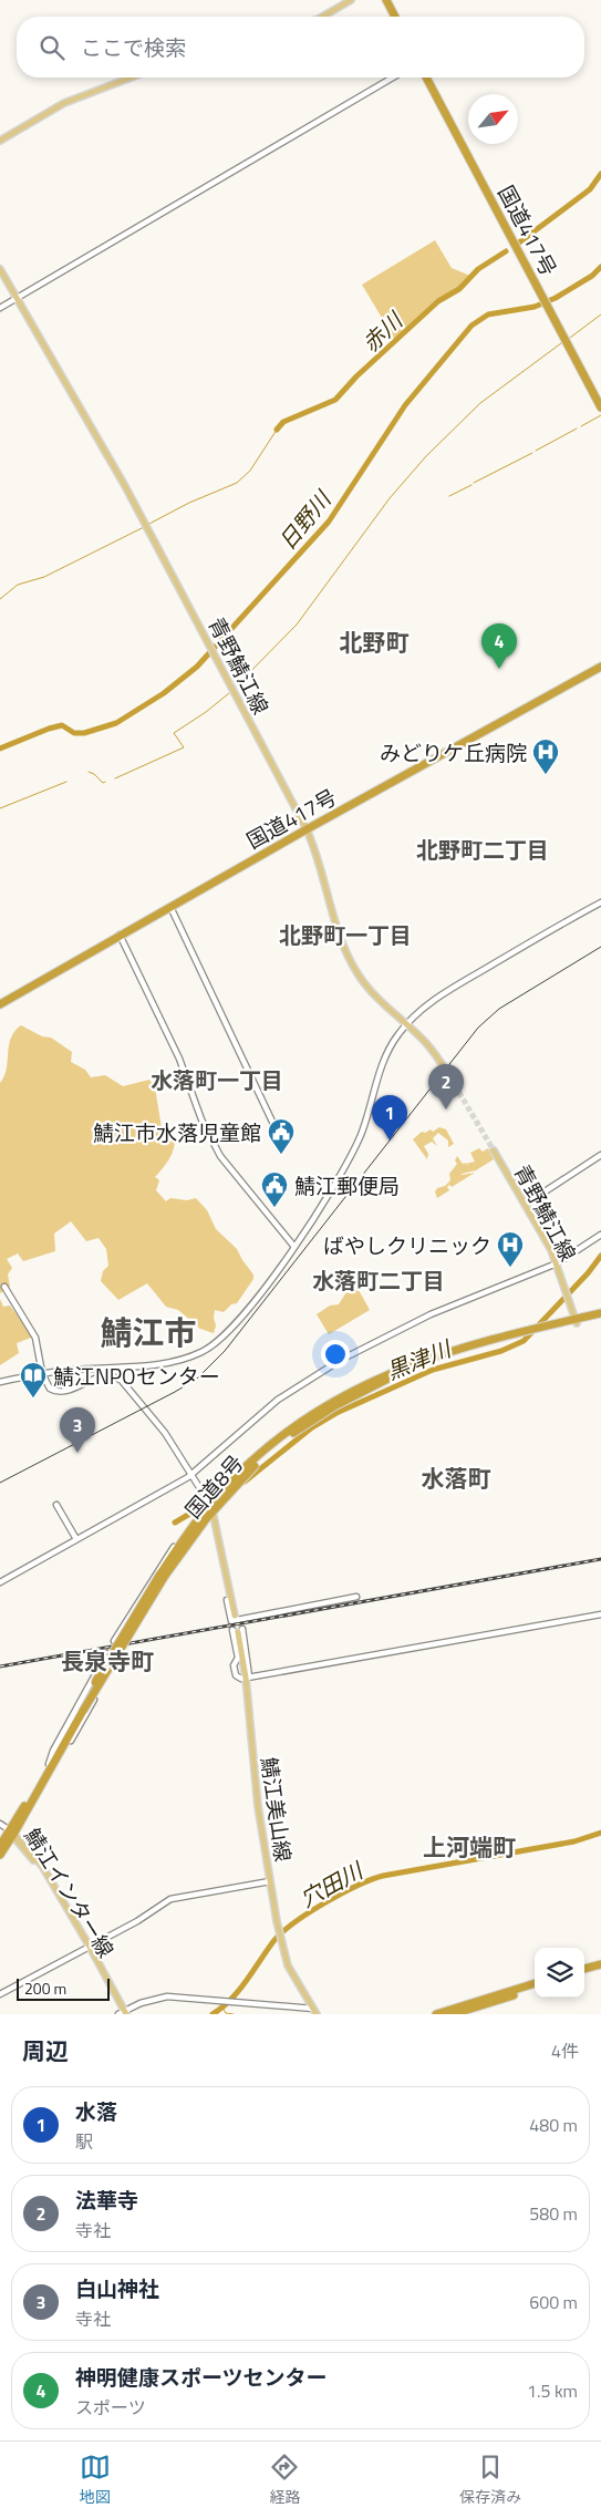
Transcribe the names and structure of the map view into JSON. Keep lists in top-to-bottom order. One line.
{"streets":{"highway":["国道417号","国道8号"],"main road":["青野鯖江線","鯖江美山線","鯖江インター線"]},"crossings":[["国道417号","青野鯖江線"],["青野鯖江線","国道8号"],["国道8号","鯖江インター線"]],"districts":["北野町","北野町二丁目","北野町一丁目","水落町一丁目","水落町二丁目","鯖江市","水落町","長泉寺町","上河端町"],"water":["赤川","日野川","黒津川","穴田川"],"places":{"hospital":["みどりケ丘病院","ばやしクリニック"],"public building":["鯖江市水落児童館","鯖江郵便局"],"library":["鯖江NPOセンター"]},"scale_bar":"200 m","north":"top right","page":{"search":"ここで検索","pins":["4","2","1","3"],"scale":"200 m","heading":["周辺","4件"],"list":[{"mark":"1","name":"水落","note":"駅","value":"480 m"},{"mark":"2","name":"法華寺","note":"寺社","value":"580 m"},{"mark":"3","name":"白山神社","note":"寺社","value":"600 m"},{"mark":"4","name":"神明健康スポーツセンター","note":"スポーツ","value":"1.5 km"}],"nav":["地図","経路","保存済み"]}}
